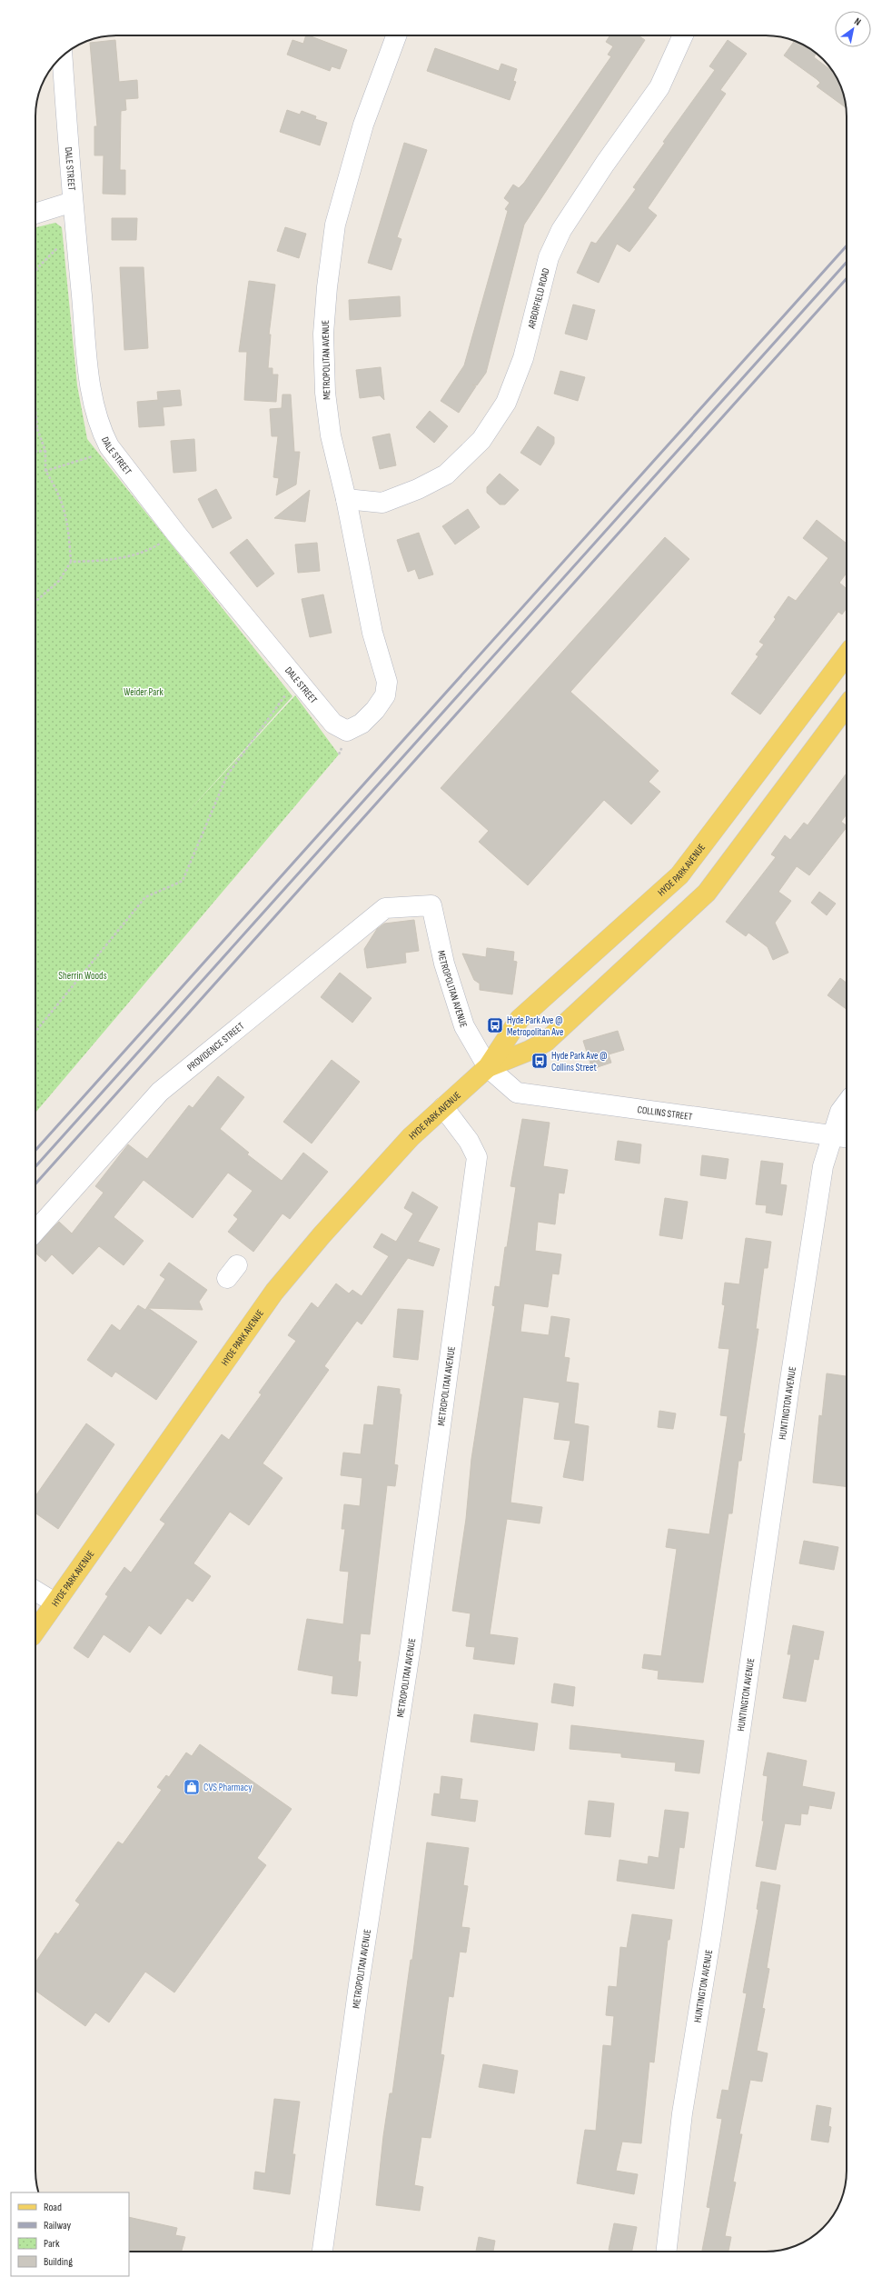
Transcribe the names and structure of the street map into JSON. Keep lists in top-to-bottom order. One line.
{"streets":{"main road":["HYDE PARK AVENUE"],"street":["DALE STREET","ARBORFIELD ROAD","METROPOLITAN AVENUE","PROVIDENCE STREET","COLLINS STREET","HUNTINGTON AVENUE"]},"crossings":[["DALE STREET","METROPOLITAN AVENUE"],["ARBORFIELD ROAD","METROPOLITAN AVENUE"],["METROPOLITAN AVENUE","HYDE PARK AVENUE"],["METROPOLITAN AVENUE","PROVIDENCE STREET"],["METROPOLITAN AVENUE","COLLINS STREET"],["HYDE PARK AVENUE","COLLINS STREET"],["COLLINS STREET","HUNTINGTON AVENUE"]],"parks":["Weider Park","Sherrin Woods"],"places":{"bus stop":["Hyde Park Ave @ Metropolitan Ave","Hyde Park Ave @ Collins Street"],"shop":["CVS Pharmacy"]},"legend":["Road","Railway","Park","Building"],"north":"top right"}
